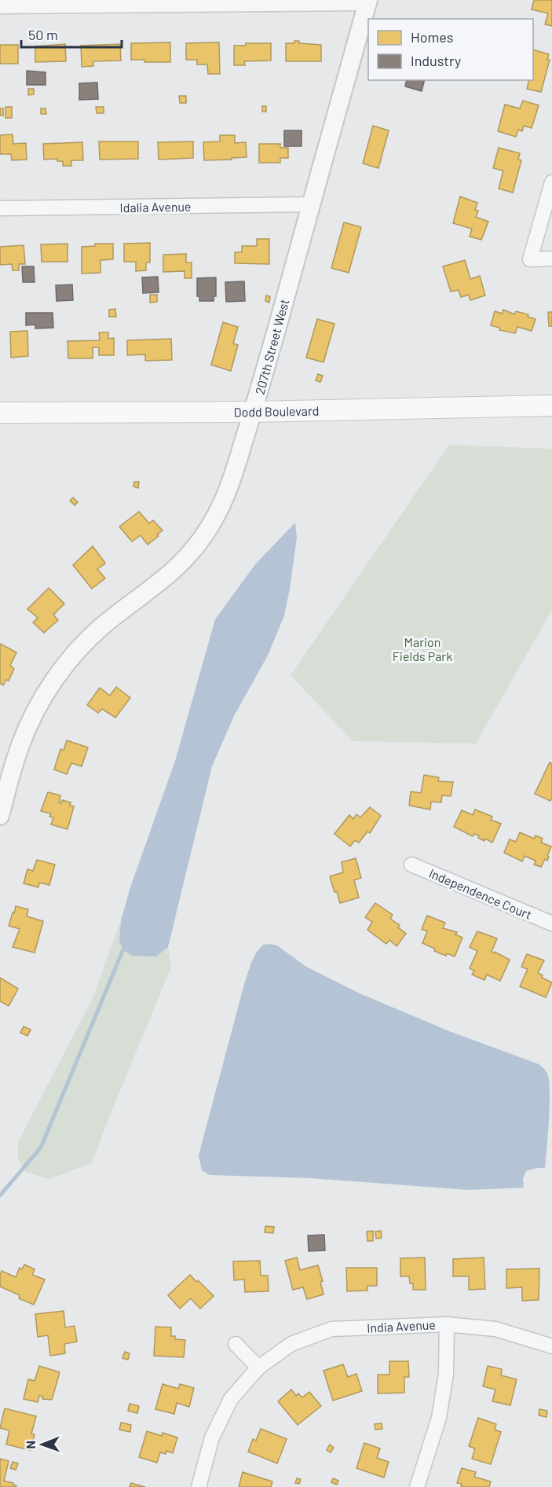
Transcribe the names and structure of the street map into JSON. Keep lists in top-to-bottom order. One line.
{"streets":{"main road":["Dodd Boulevard"],"street":["Idalia Avenue","207th Street West","Independence Court","India Avenue"]},"crossings":[["Idalia Avenue","207th Street West"],["207th Street West","Dodd Boulevard"]],"parks":["Marion Fields Park"],"legend":["Homes","Industry"],"scale_bar":"50 m","north":"left"}
